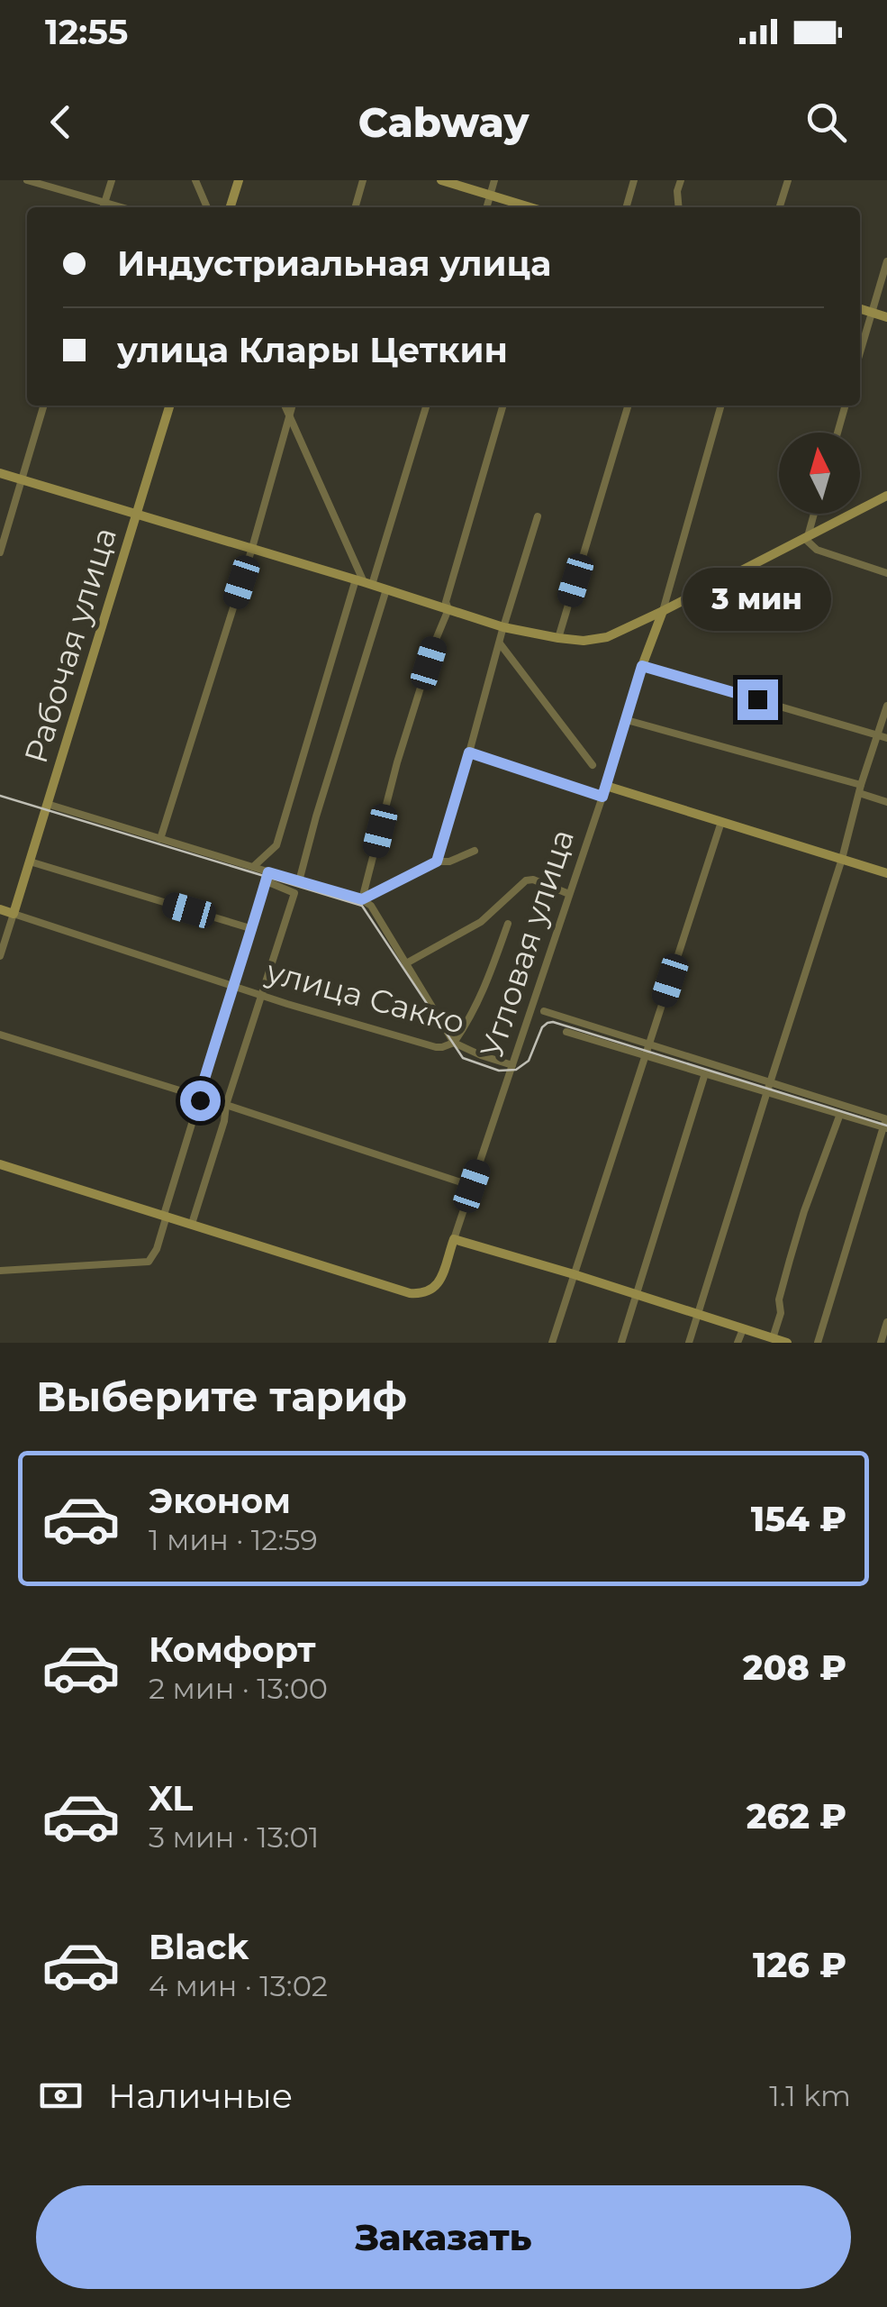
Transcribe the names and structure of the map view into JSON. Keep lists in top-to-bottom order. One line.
{"streets":{"street":["Рабочая улица","Угловая улица","улица Сакко"]},"crossings":[["Рабочая улица","улица Сакко"],["Угловая улица","улица Сакко"]],"north":"top","page":{"status":"12:55","header":"Cabway","banner":["Индустриальная улица","улица Клары Цеткин"],"bubble":"3 мин","heading":"Выберите тариф","list":[{"name":"Эконом","note":"1 мин · 12:59","value":"154 ₽"},{"name":"Комфорт","note":"2 мин · 13:00","value":"208 ₽"},{"name":"XL","note":"3 мин · 13:01","value":"262 ₽"},{"name":"Black","note":"4 мин · 13:02","value":"126 ₽"}],"pay":["Наличные","1.1 km"],"buttons":"Заказать"}}
